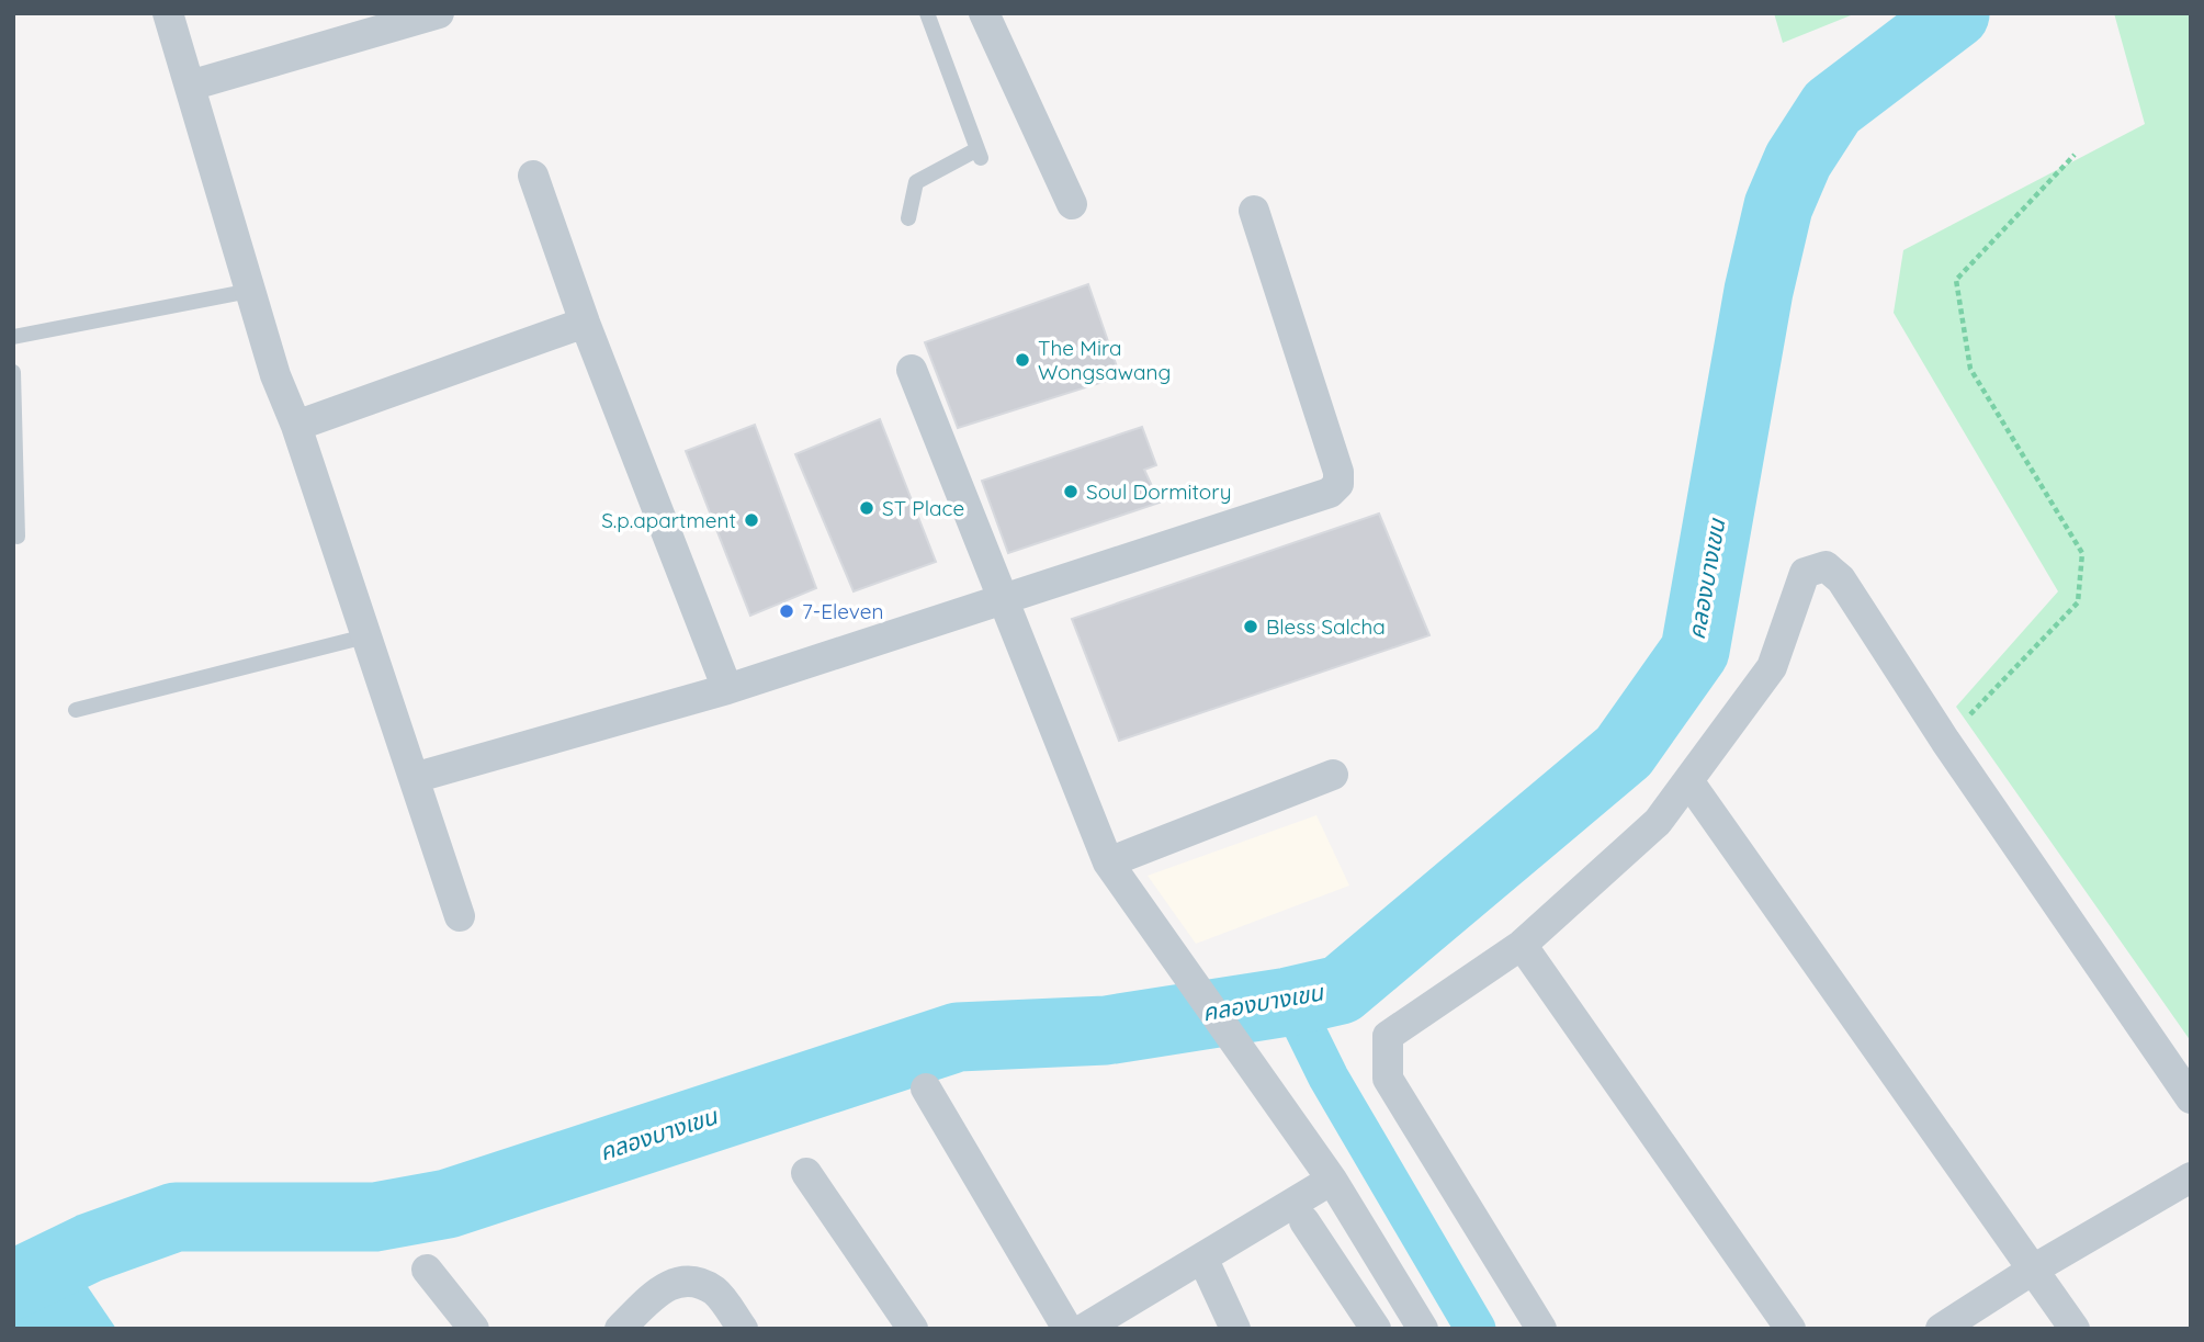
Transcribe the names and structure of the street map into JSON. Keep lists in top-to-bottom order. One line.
{"water":["คลองบางเขน"],"places":["The Mira Wongsawang","Soul Dormitory","ST Place","S.p.apartment","7-Eleven","Bless Salcha"]}
